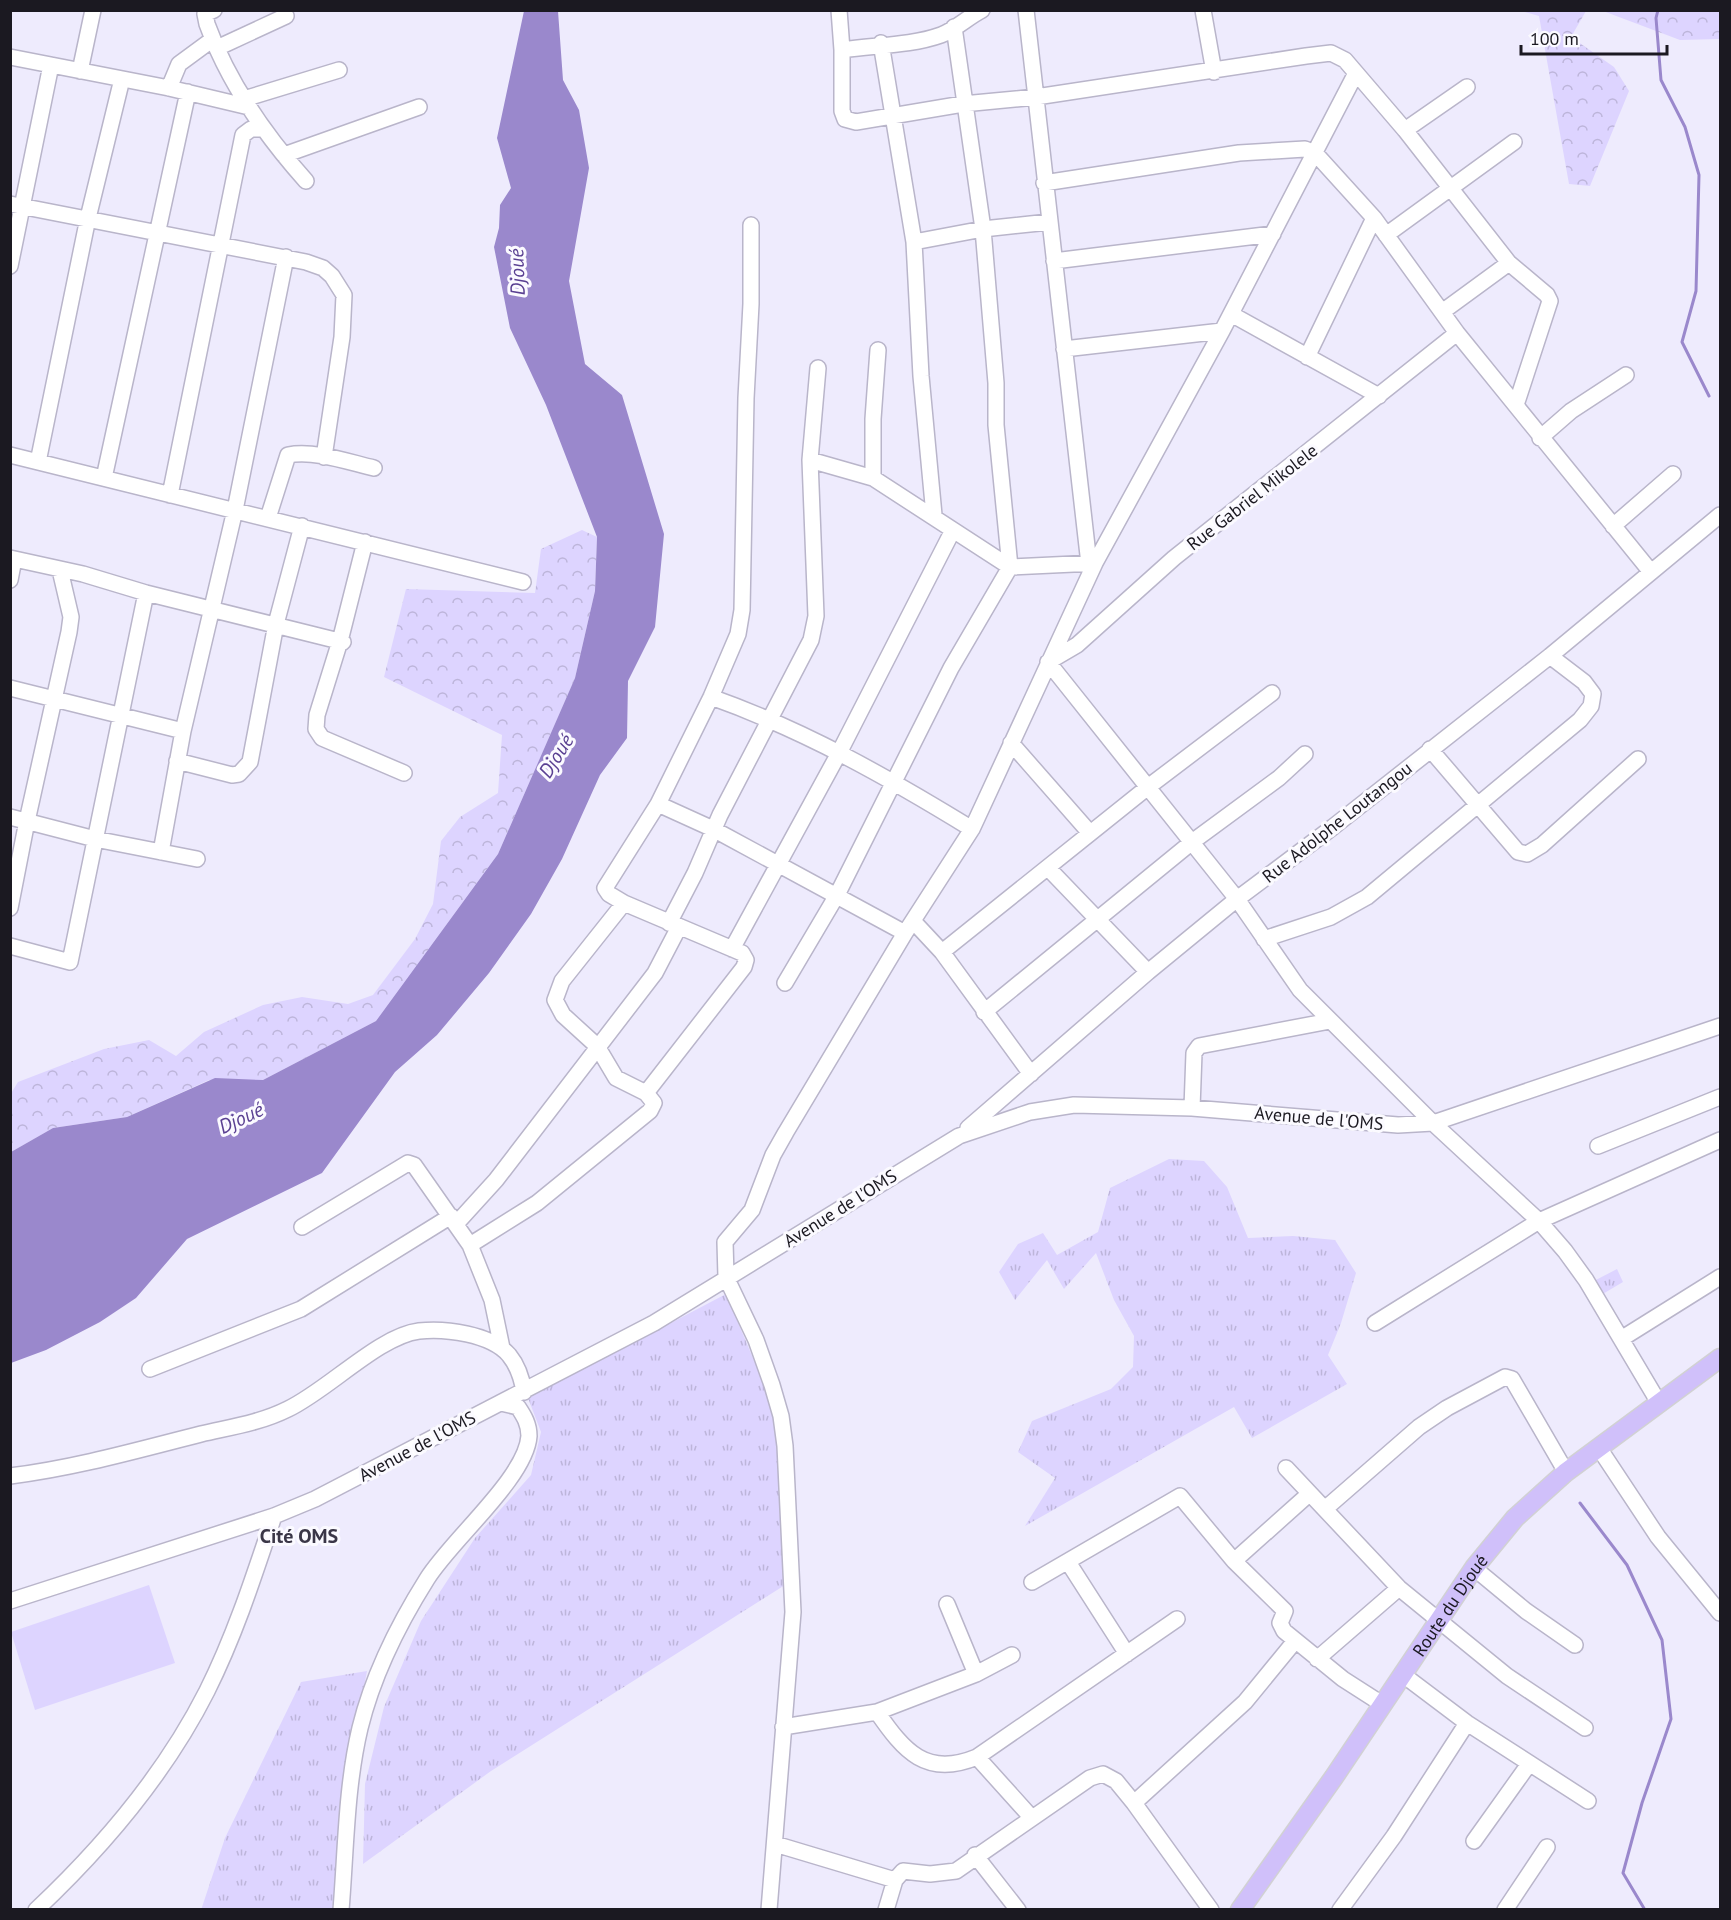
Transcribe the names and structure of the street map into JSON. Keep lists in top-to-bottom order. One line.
{"streets":{"main road":["Route du Djoué"],"street":["Rue Gabriel Mikolele","Rue Adolphe Loutangou","Avenue de l'OMS"]},"crossings":[["Rue Adolphe Loutangou","Avenue de l'OMS"]],"districts":["Cité OMS"],"water":["Djoué"],"scale_bar":"100 m"}
